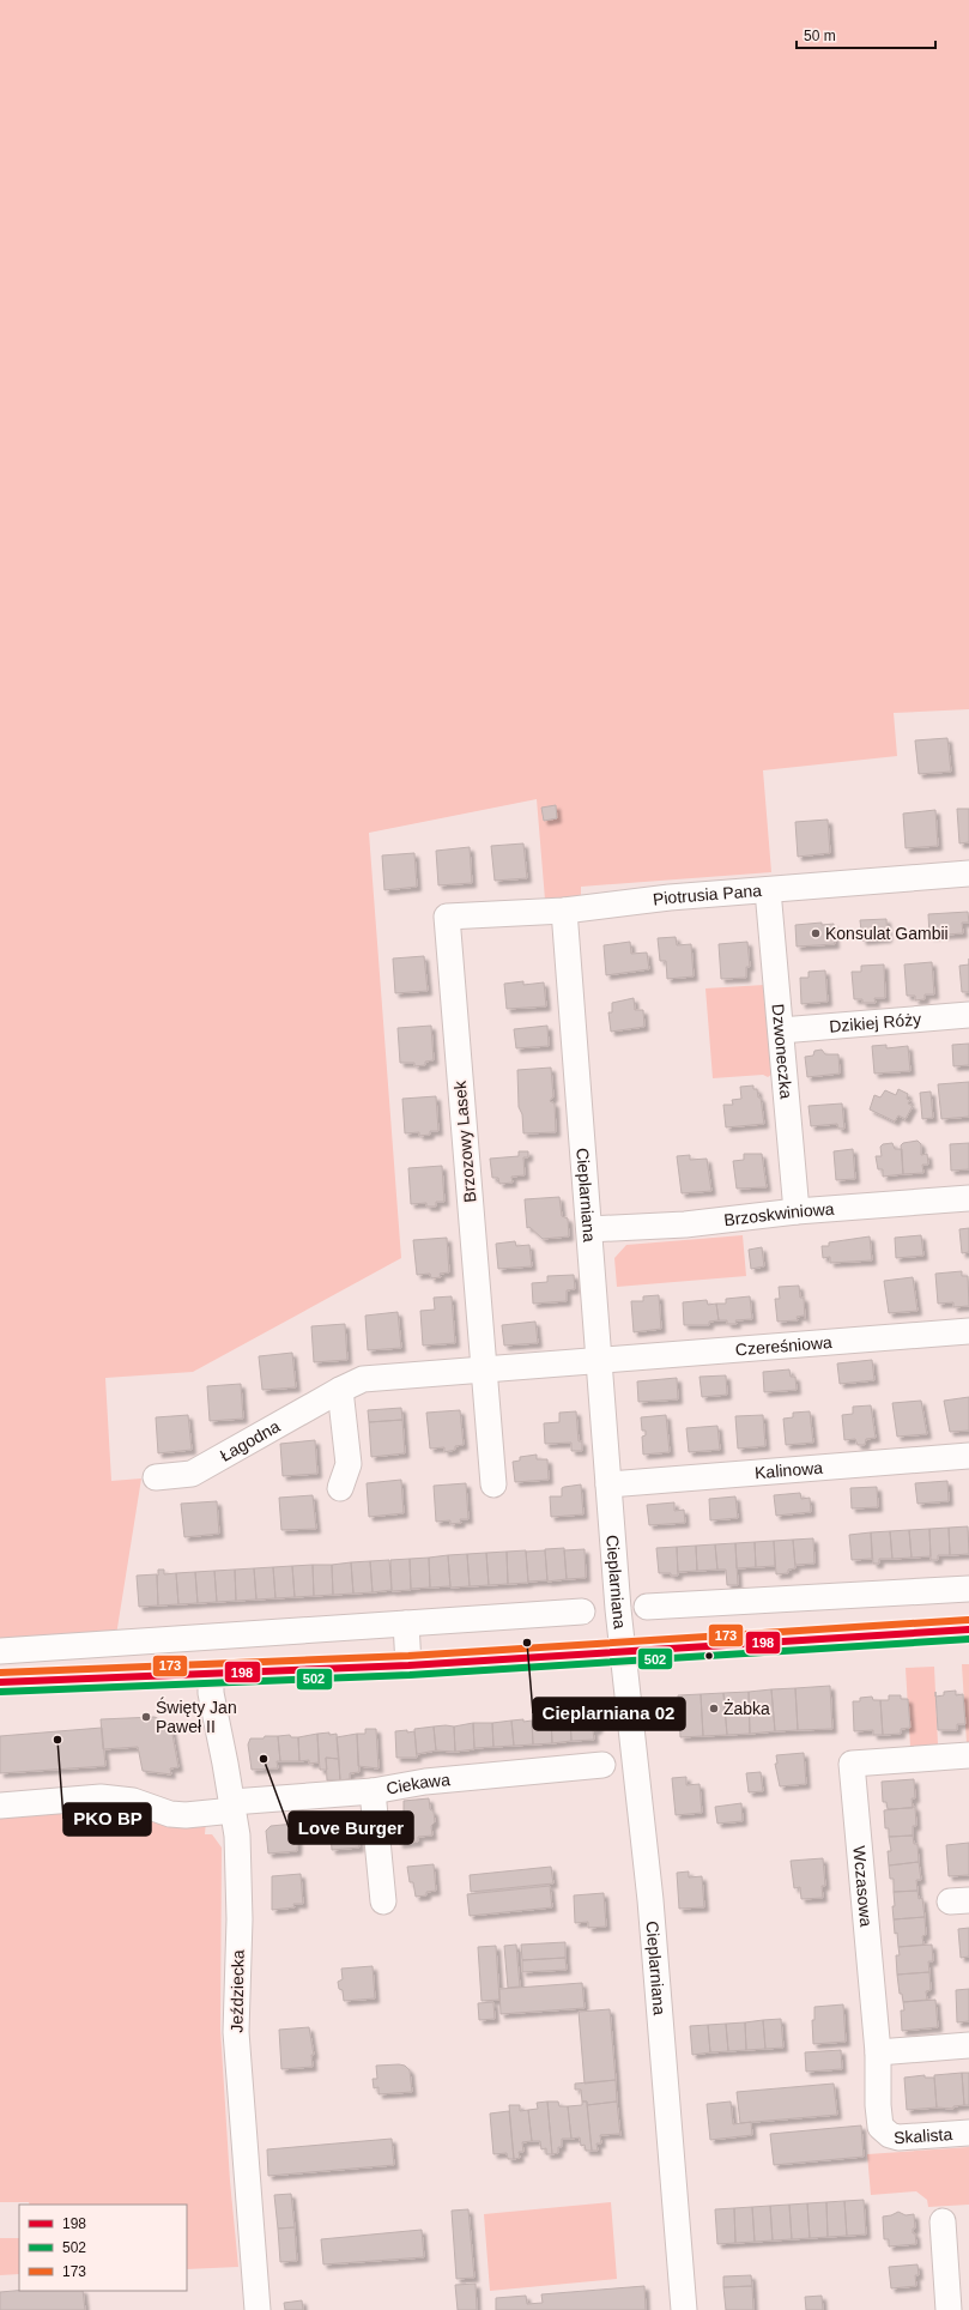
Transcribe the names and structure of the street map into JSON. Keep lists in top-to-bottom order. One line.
{"streets":{"street":["Piotrusia Pana","Dzikiej Róży","Dzwoneczka","Brzozowy Lasek","Cieplarniana","Brzoskwiniowa","Czereśniowa","Łagodna","Kalinowa","Ciekawa","Wczasowa","Jeździecka","Skalista"]},"crossings":[["Piotrusia Pana","Dzwoneczka"],["Piotrusia Pana","Brzozowy Lasek"],["Piotrusia Pana","Cieplarniana"],["Dzikiej Róży","Dzwoneczka"],["Dzwoneczka","Brzoskwiniowa"],["Brzozowy Lasek","Łagodna"],["Cieplarniana","Brzoskwiniowa"],["Cieplarniana","Czereśniowa"],["Cieplarniana","Łagodna"],["Cieplarniana","Kalinowa"],["Czereśniowa","Łagodna"],["Ciekawa","Jeździecka"],["Wczasowa","Skalista"]],"places":["Konsulat Gambii","Cieplarniana 02","Żabka","Święty Jan Paweł II","PKO BP","Love Burger"],"lines":["transit line 173","transit line 198","transit line 502"],"legend":["198","502","173"],"scale_bar":"50 m"}
